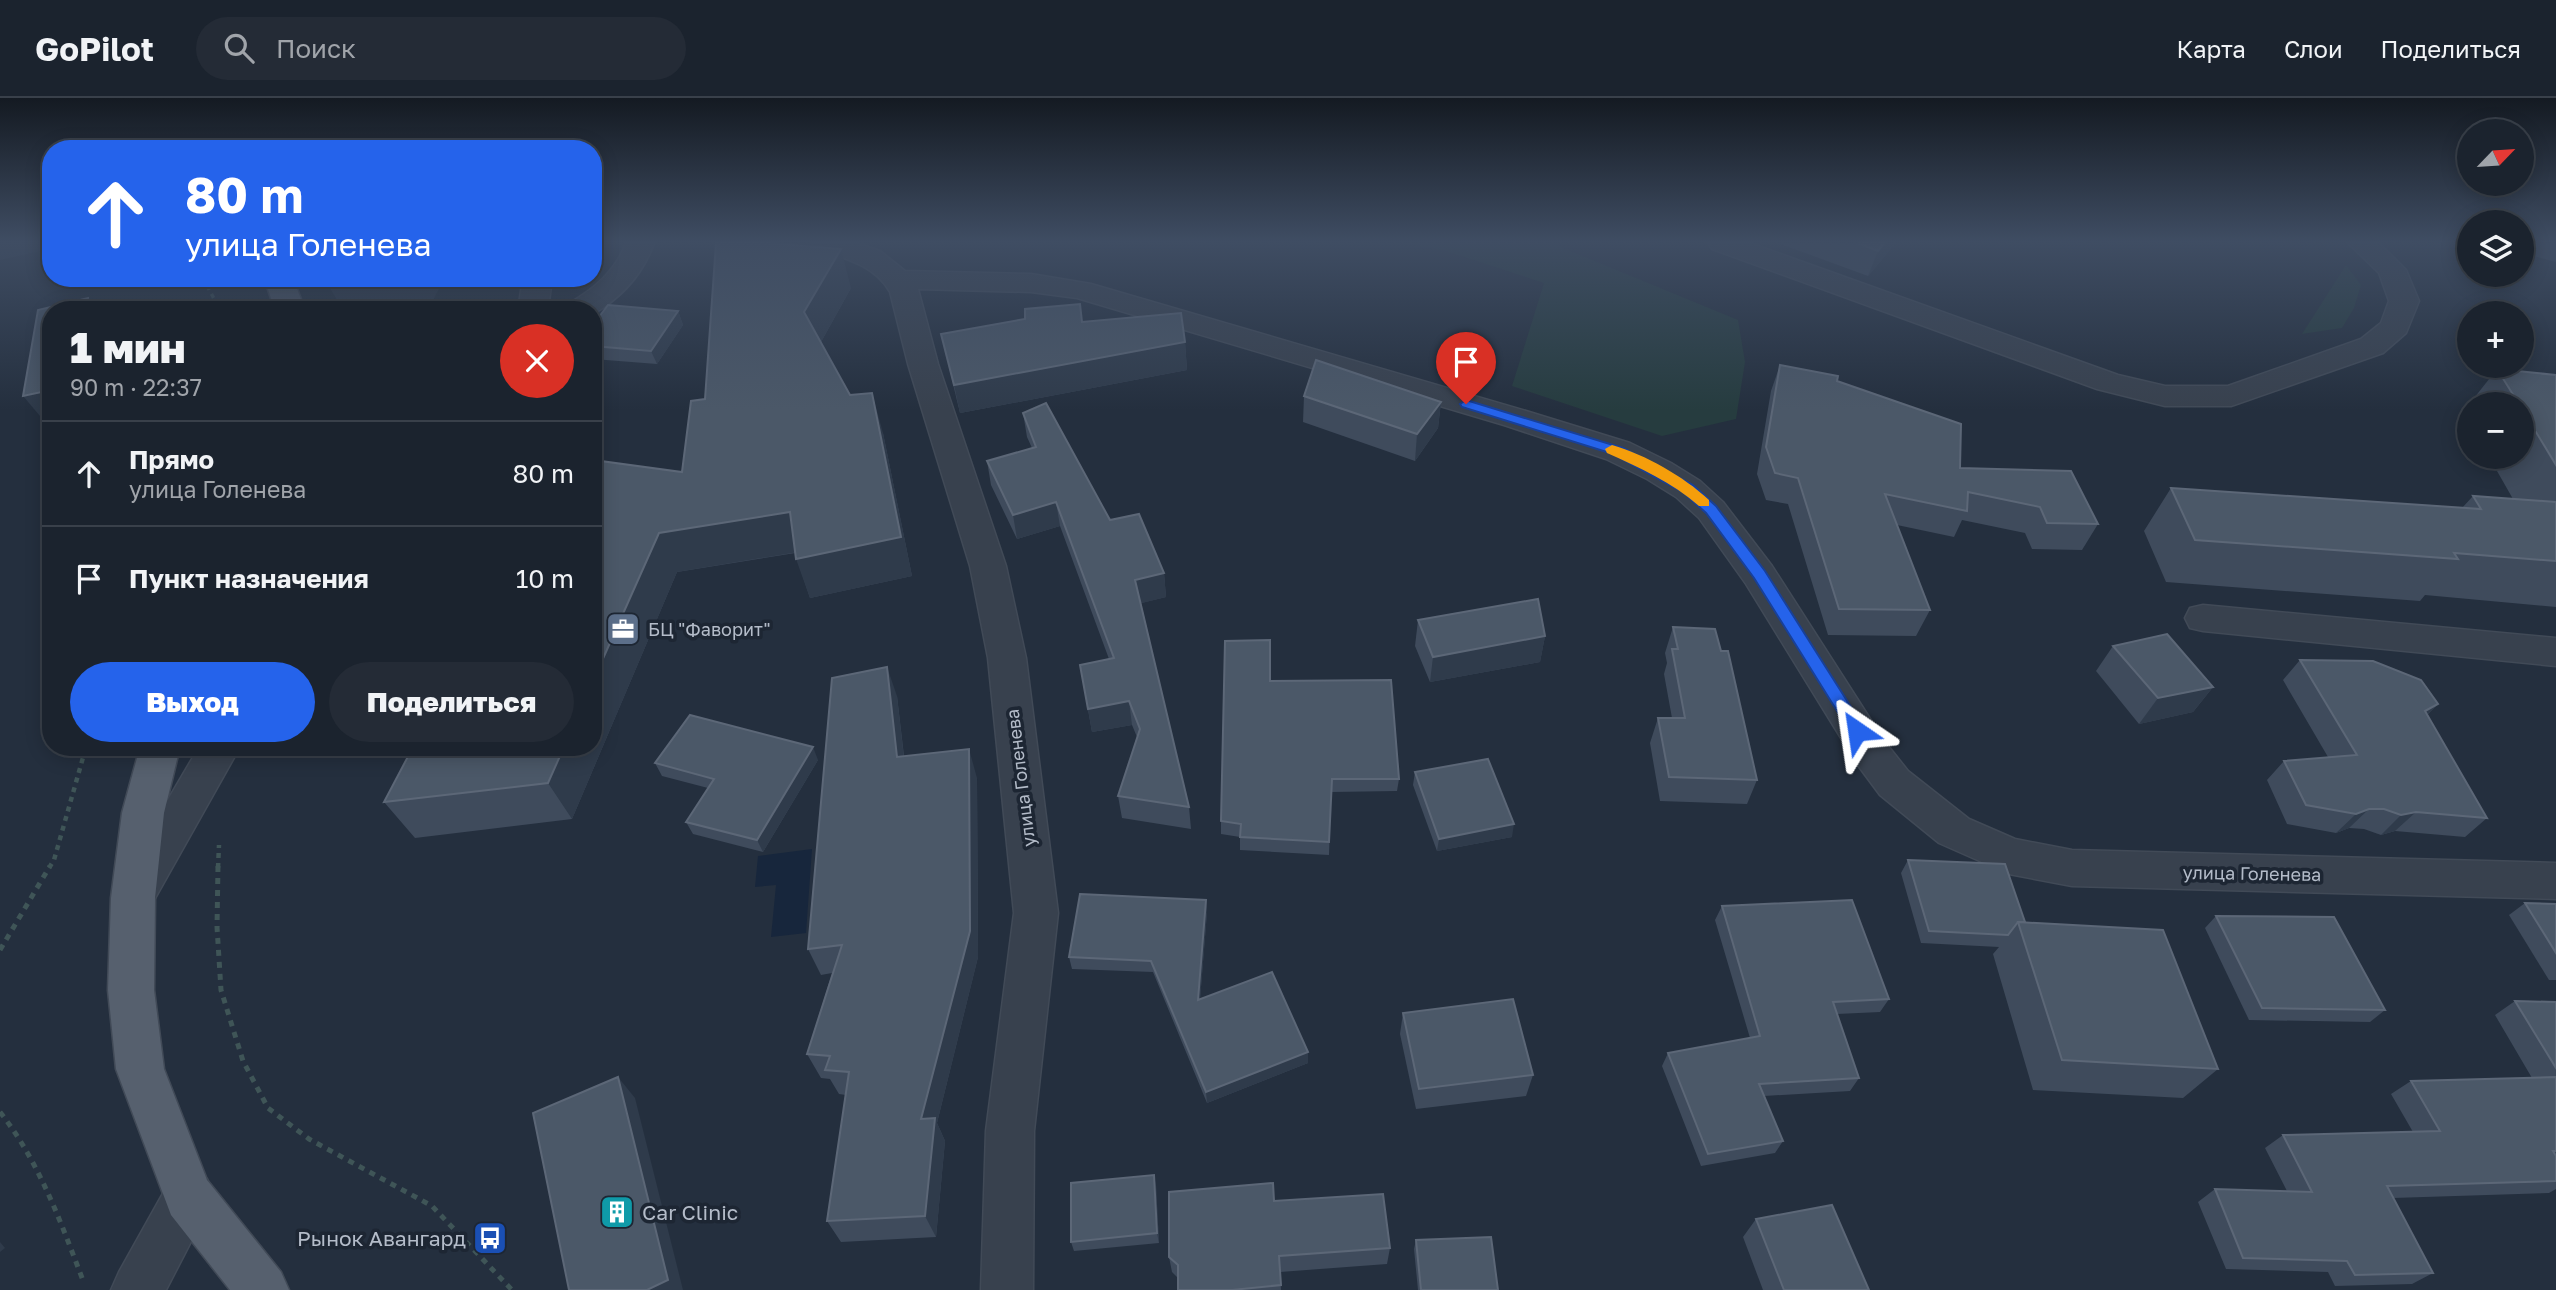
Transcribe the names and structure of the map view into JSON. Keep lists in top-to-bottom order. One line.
{"streets":{"street":["улица Голенева"]},"places":{"office":["БЦ \"Фаворит\""],"building":["Car Clinic"],"bus stop":["Рынок Авангард"]},"north":"top right","page":{"header":"GoPilot","search":"Поиск","nav":["Карта","Слои","Поделиться"],"map_buttons":["+","−"],"turn":["80 m","улица Голенева"],"heading":["1 мин","90 m · 22:37"],"list":[{"name":"Прямо","note":"улица Голенева","value":"80 m"},{"name":"Пункт назначения","value":"10 m"}],"buttons":["Выход","Поделиться"]}}
